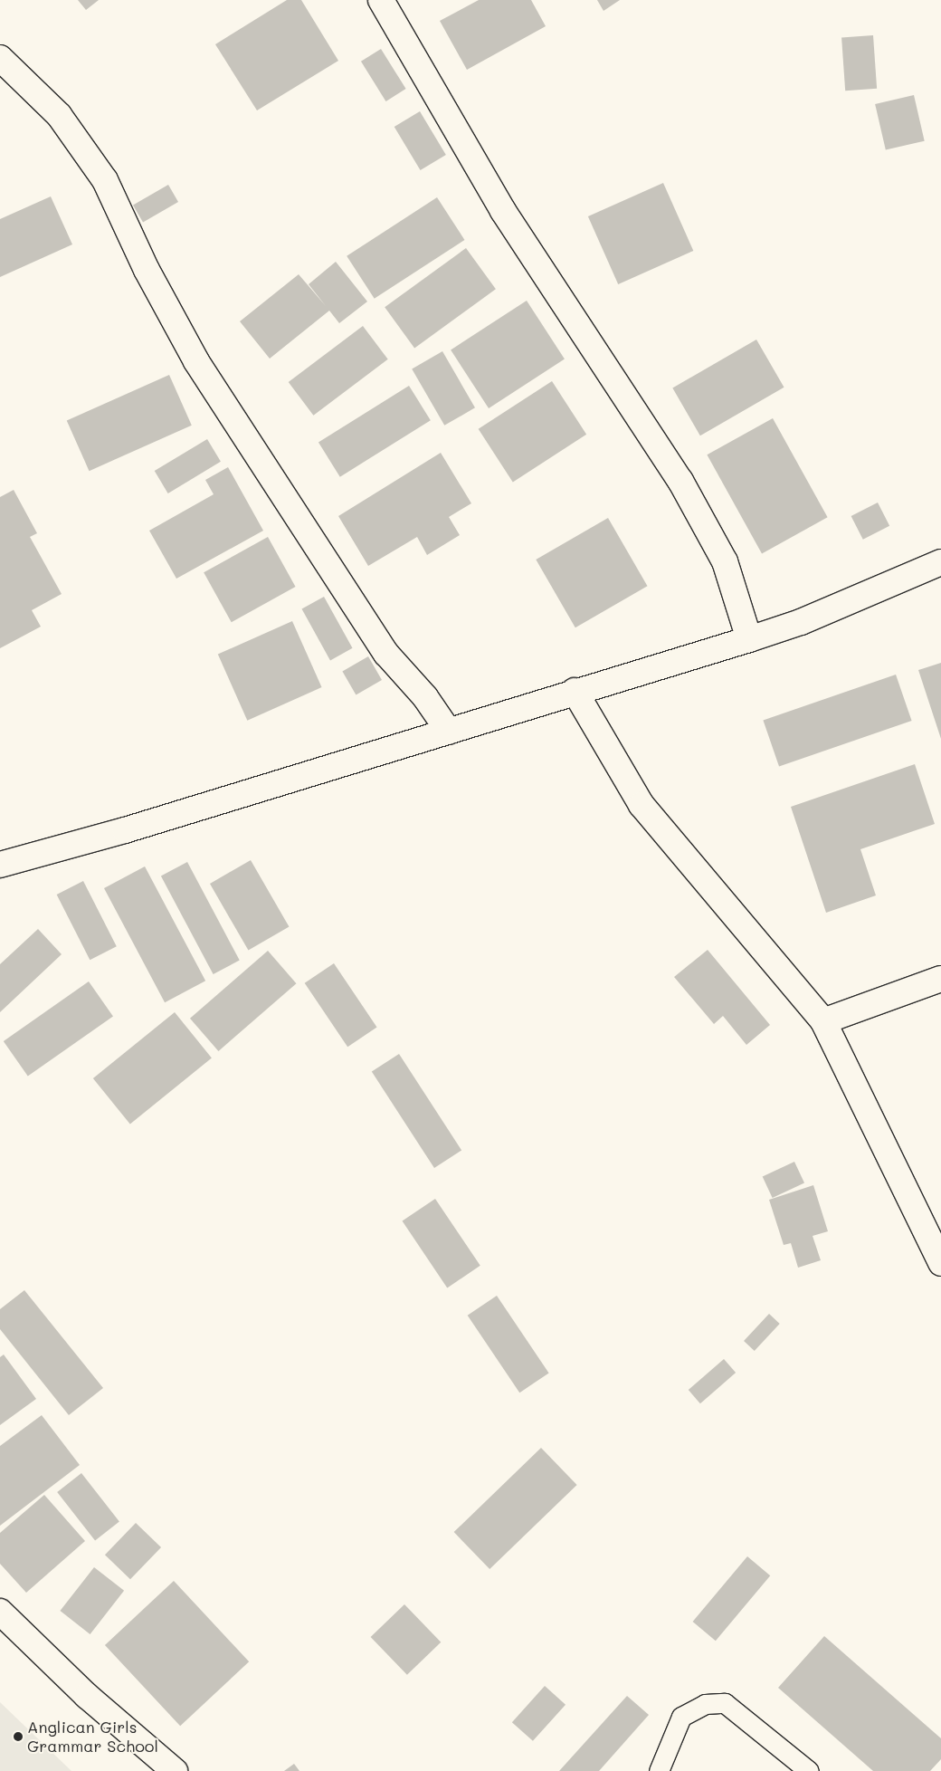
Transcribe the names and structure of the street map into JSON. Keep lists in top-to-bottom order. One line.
{"places":["Anglican Girls Grammar School"]}
